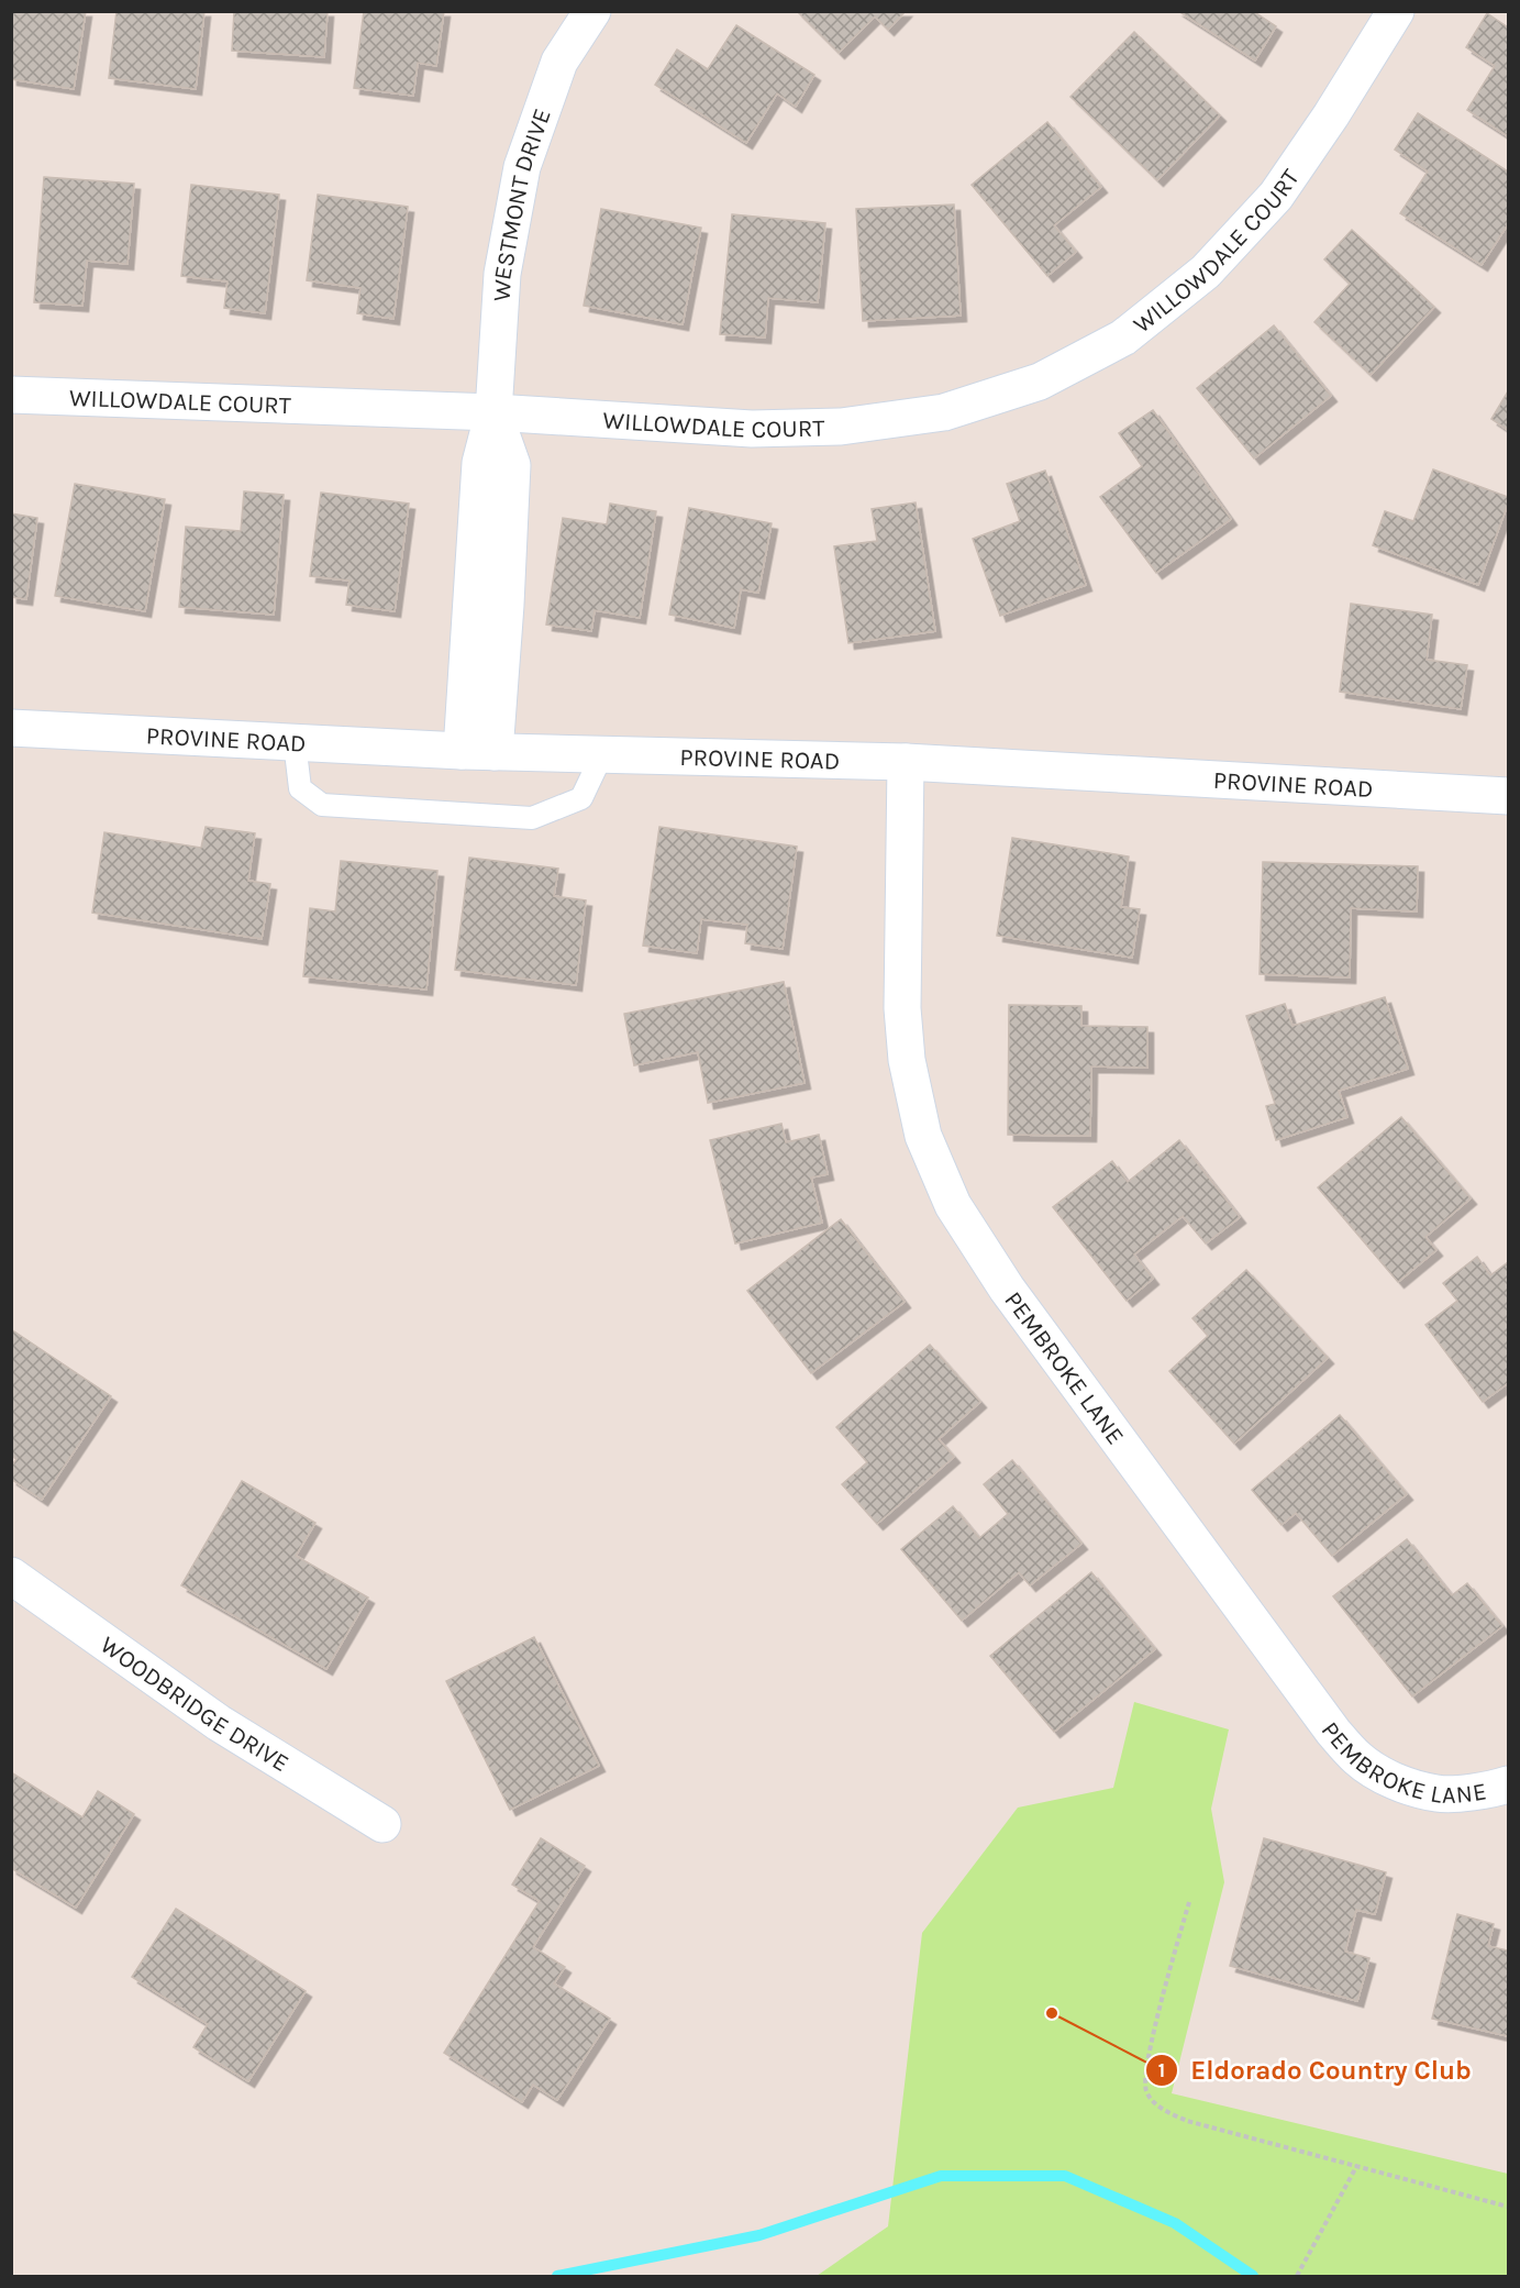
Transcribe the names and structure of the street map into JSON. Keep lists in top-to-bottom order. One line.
{"streets":{"street":["WESTMONT DRIVE","WILLOWDALE COURT","PROVINE ROAD","PEMBROKE LANE","WOODBRIDGE DRIVE"]},"crossings":[["WESTMONT DRIVE","WILLOWDALE COURT"],["WESTMONT DRIVE","PROVINE ROAD"],["PROVINE ROAD","PEMBROKE LANE"]],"places":["Eldorado Country Club"]}
